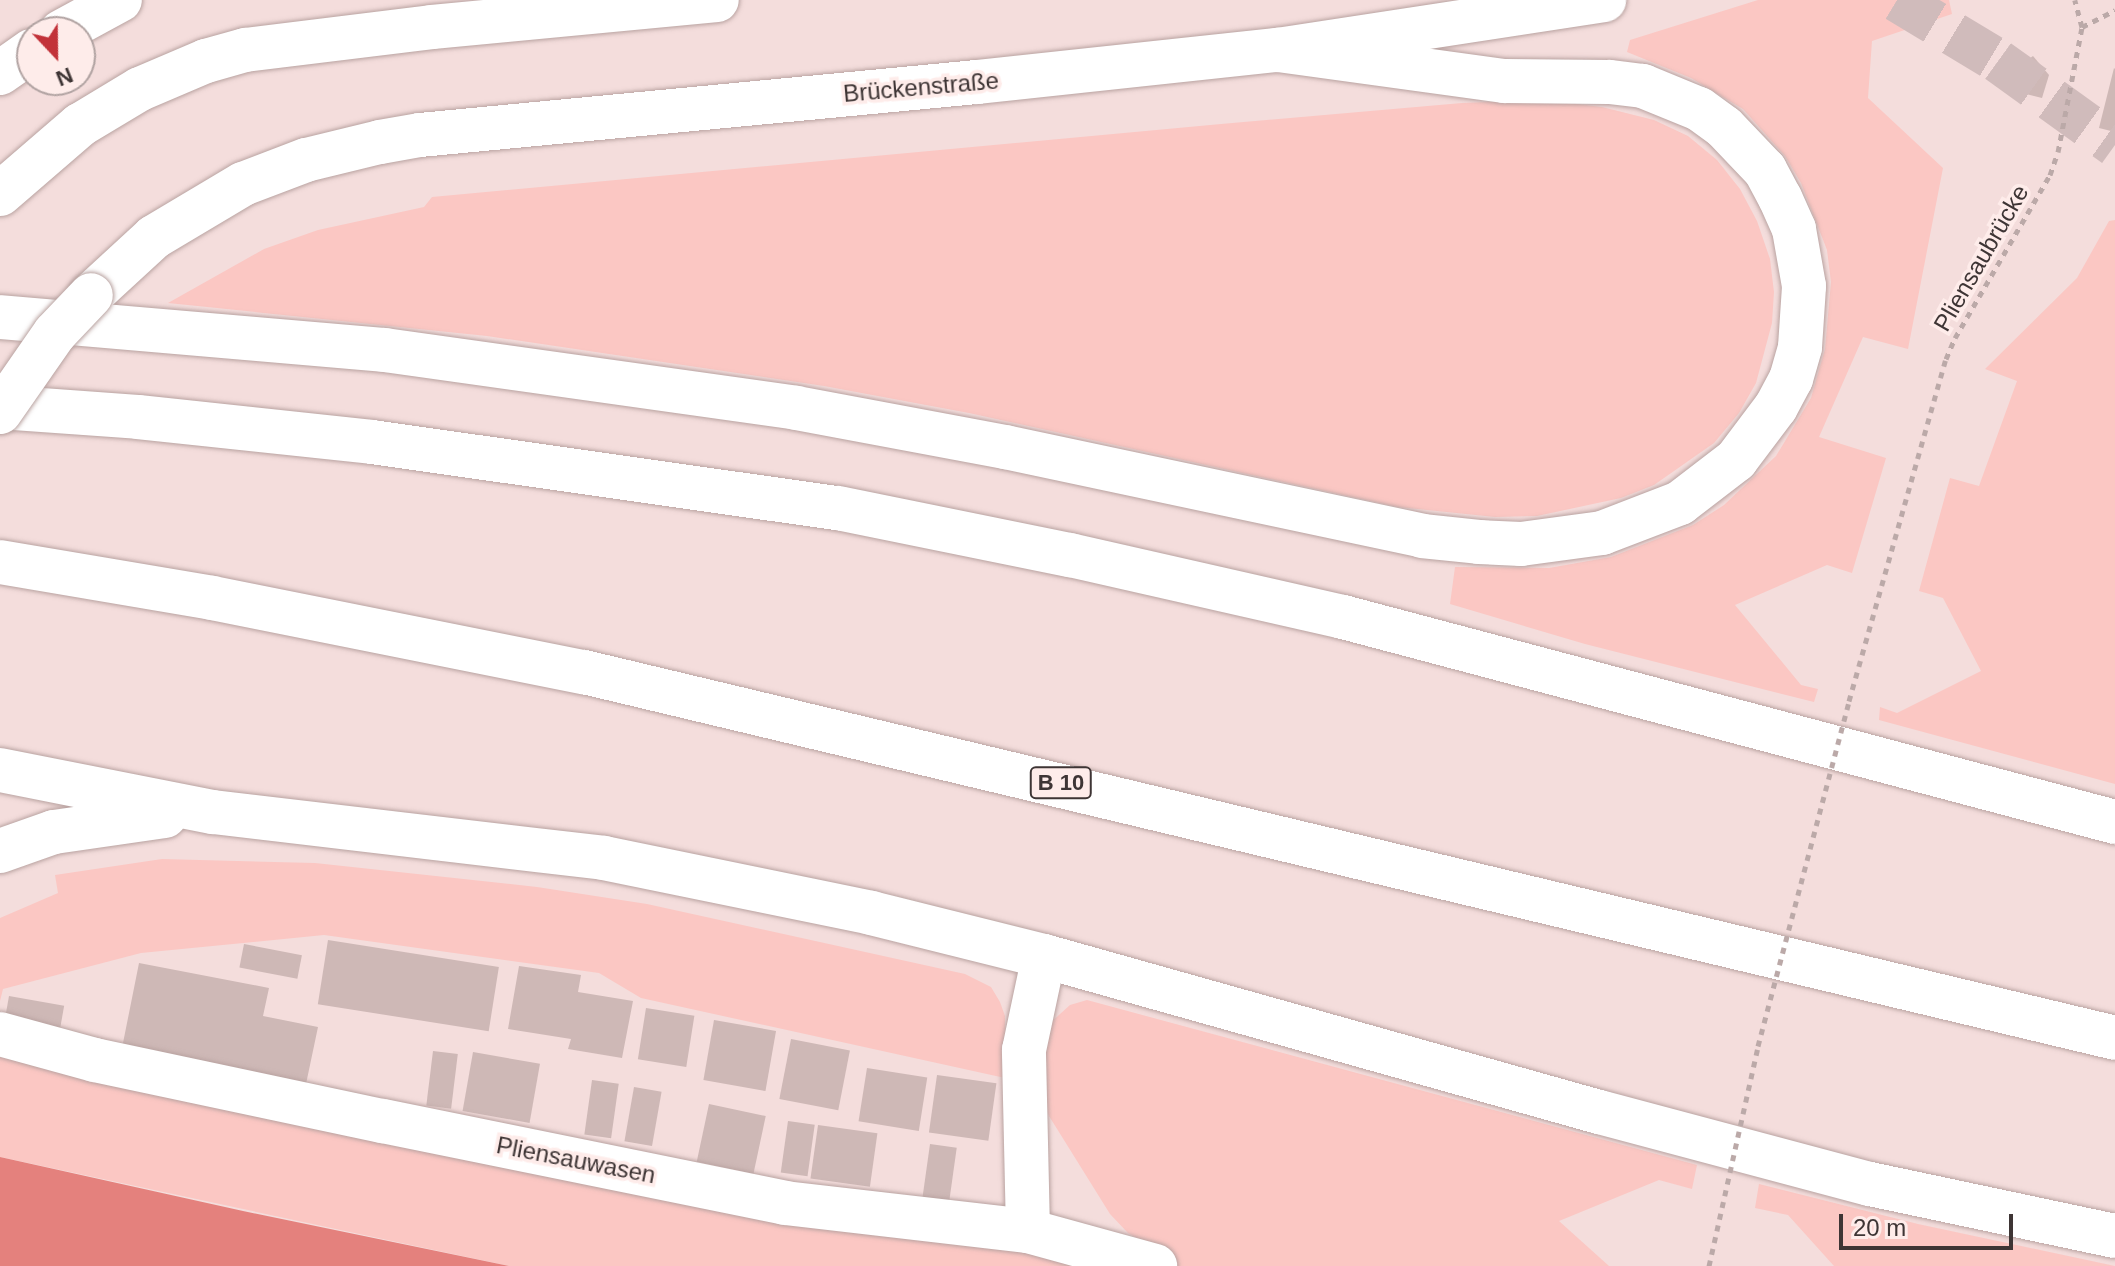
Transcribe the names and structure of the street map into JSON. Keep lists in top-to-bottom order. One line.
{"streets":{"main road":["Brückenstraße","B 10","Pliensauwasen"],"path":["Pliensaubrücke"]},"scale_bar":"20 m","north":"bottom"}
